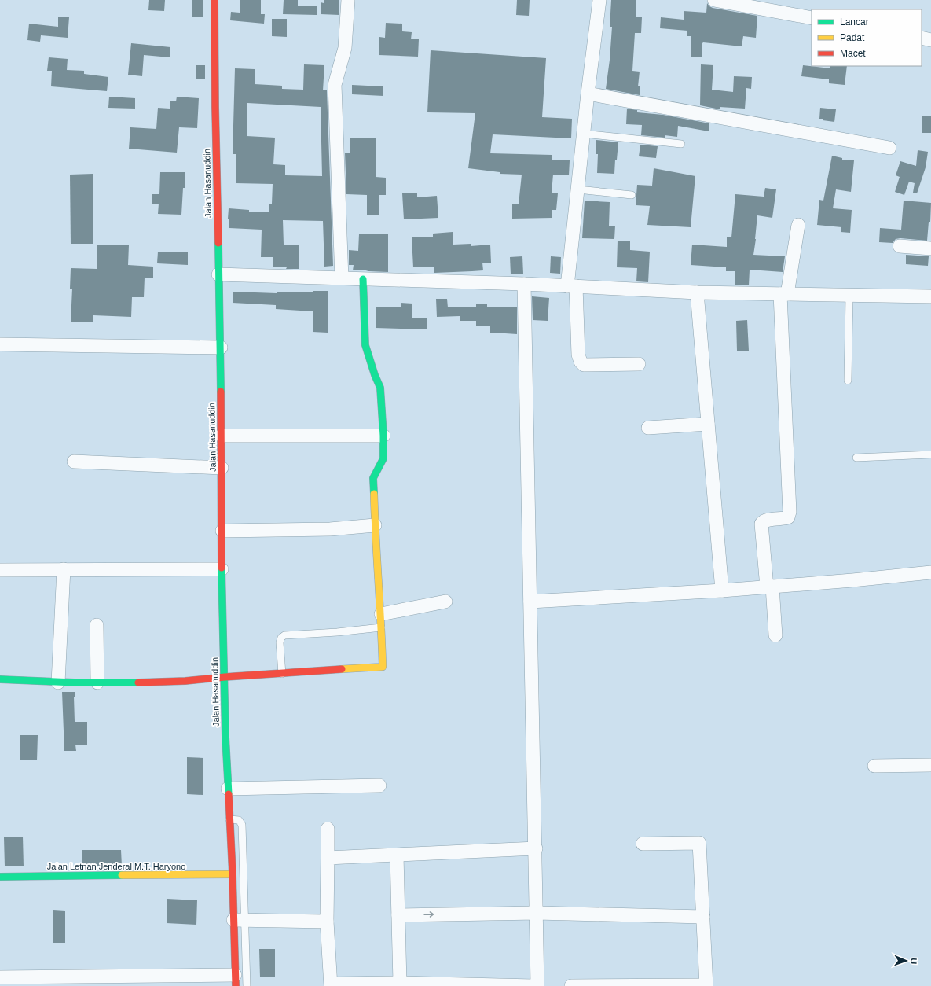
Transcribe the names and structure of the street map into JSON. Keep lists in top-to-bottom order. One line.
{"streets":{"main road":["Jalan Hasanuddin","Jalan Letnan Jenderal M.T. Haryono"]},"crossings":[["Jalan Hasanuddin","Jalan Letnan Jenderal M.T. Haryono"]],"legend":["Lancar","Padat","Macet"],"north":"right"}
